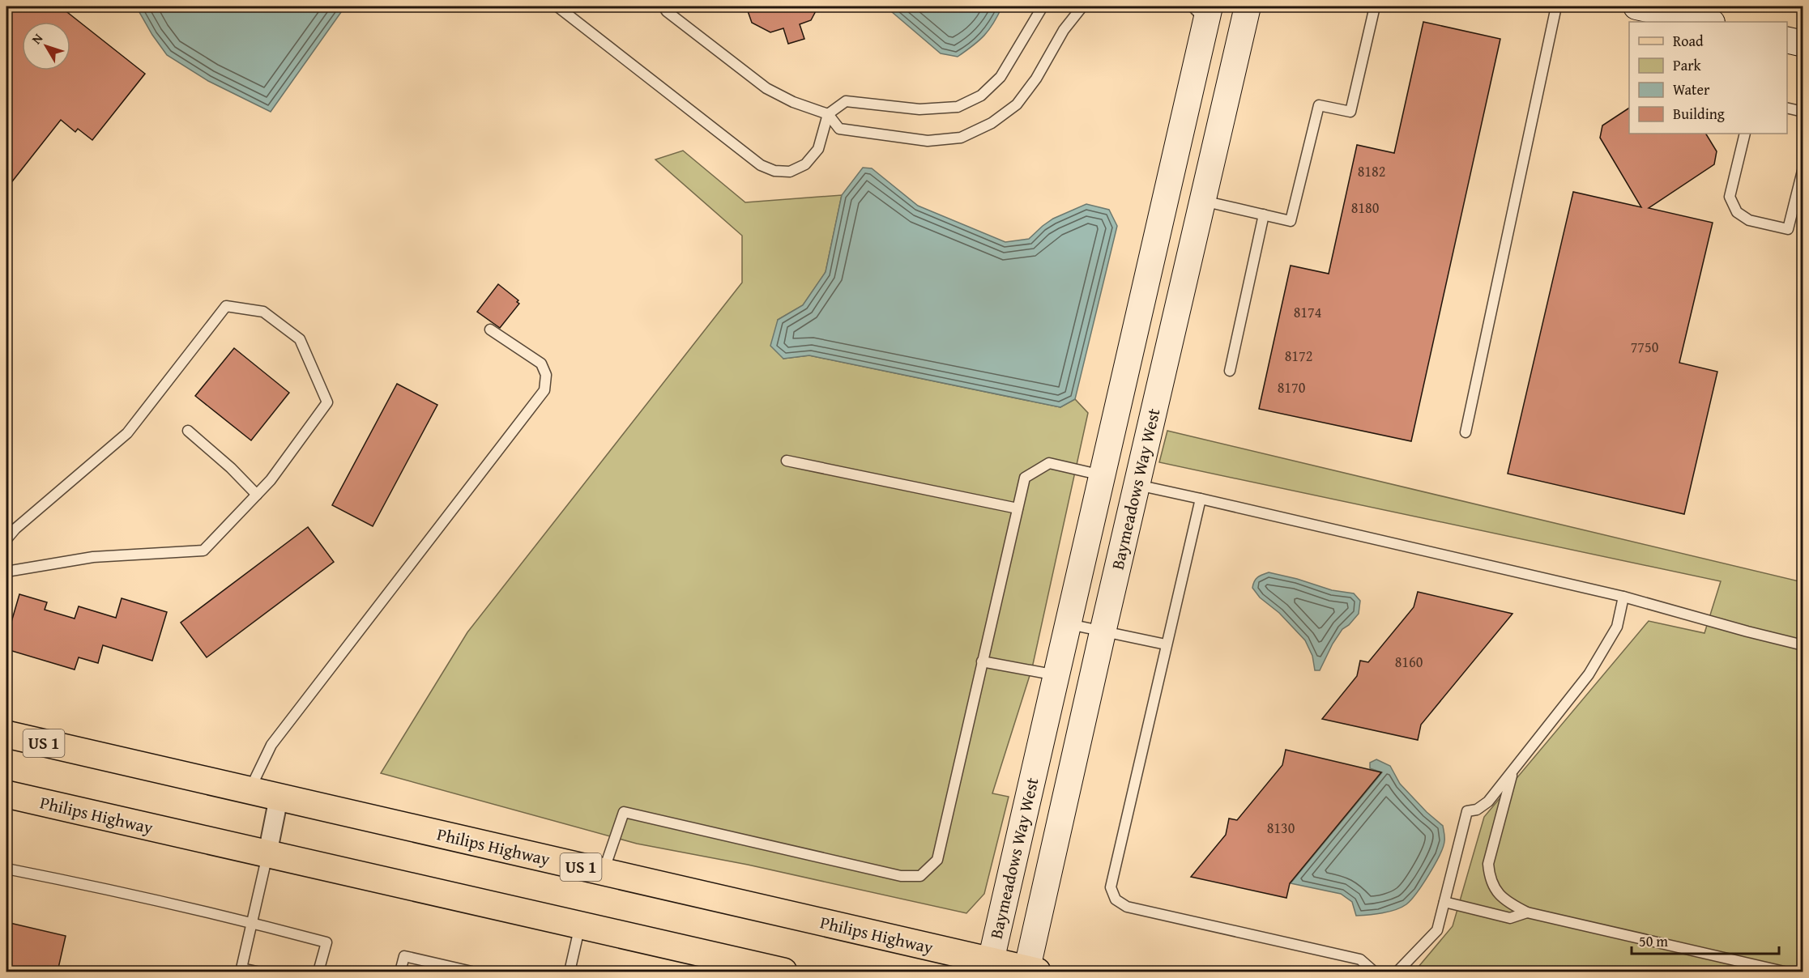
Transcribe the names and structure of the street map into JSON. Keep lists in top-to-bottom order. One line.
{"streets":{"main road":["US 1","Philips Highway"],"street":["Baymeadows Way West"]},"crossings":[["Baymeadows Way West","Philips Highway"]],"house_numbers":["8182","8180","8174","7750","8172","8170","8160","8130"],"legend":["Road","Park","Water","Building"],"scale_bar":"50 m","north":"top left"}
